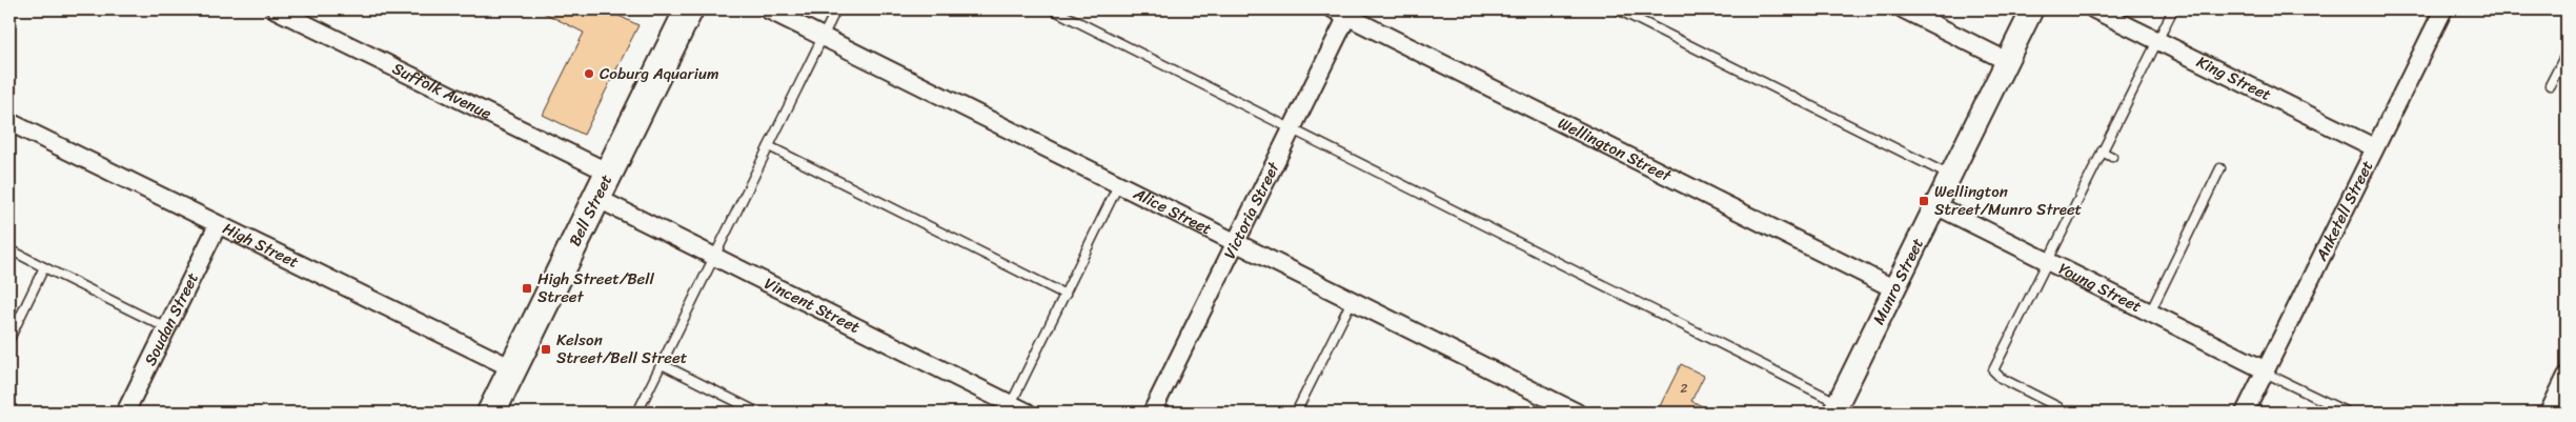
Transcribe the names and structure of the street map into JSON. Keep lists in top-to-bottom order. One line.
{"streets":{"highway":["Bell Street"],"street":["King Street","Suffolk Avenue","Wellington Street","Alice Street","Victoria Street","Anketell Street","High Street","Munro Street","Young Street","Vincent Street","Soudan Street"]},"crossings":[["King Street","Anketell Street"],["Suffolk Avenue","Bell Street"],["Wellington Street","Victoria Street"],["Wellington Street","Munro Street"],["Bell Street","High Street"],["Bell Street","Vincent Street"],["Alice Street","Victoria Street"],["Anketell Street","Young Street"],["High Street","Soudan Street"],["Munro Street","Young Street"]],"places":{"other":["Coburg Aquarium"],"transit":["Wellington Street/Munro Street","High Street/Bell Street","Kelson Street/Bell Street"]},"house_numbers":["2"]}
